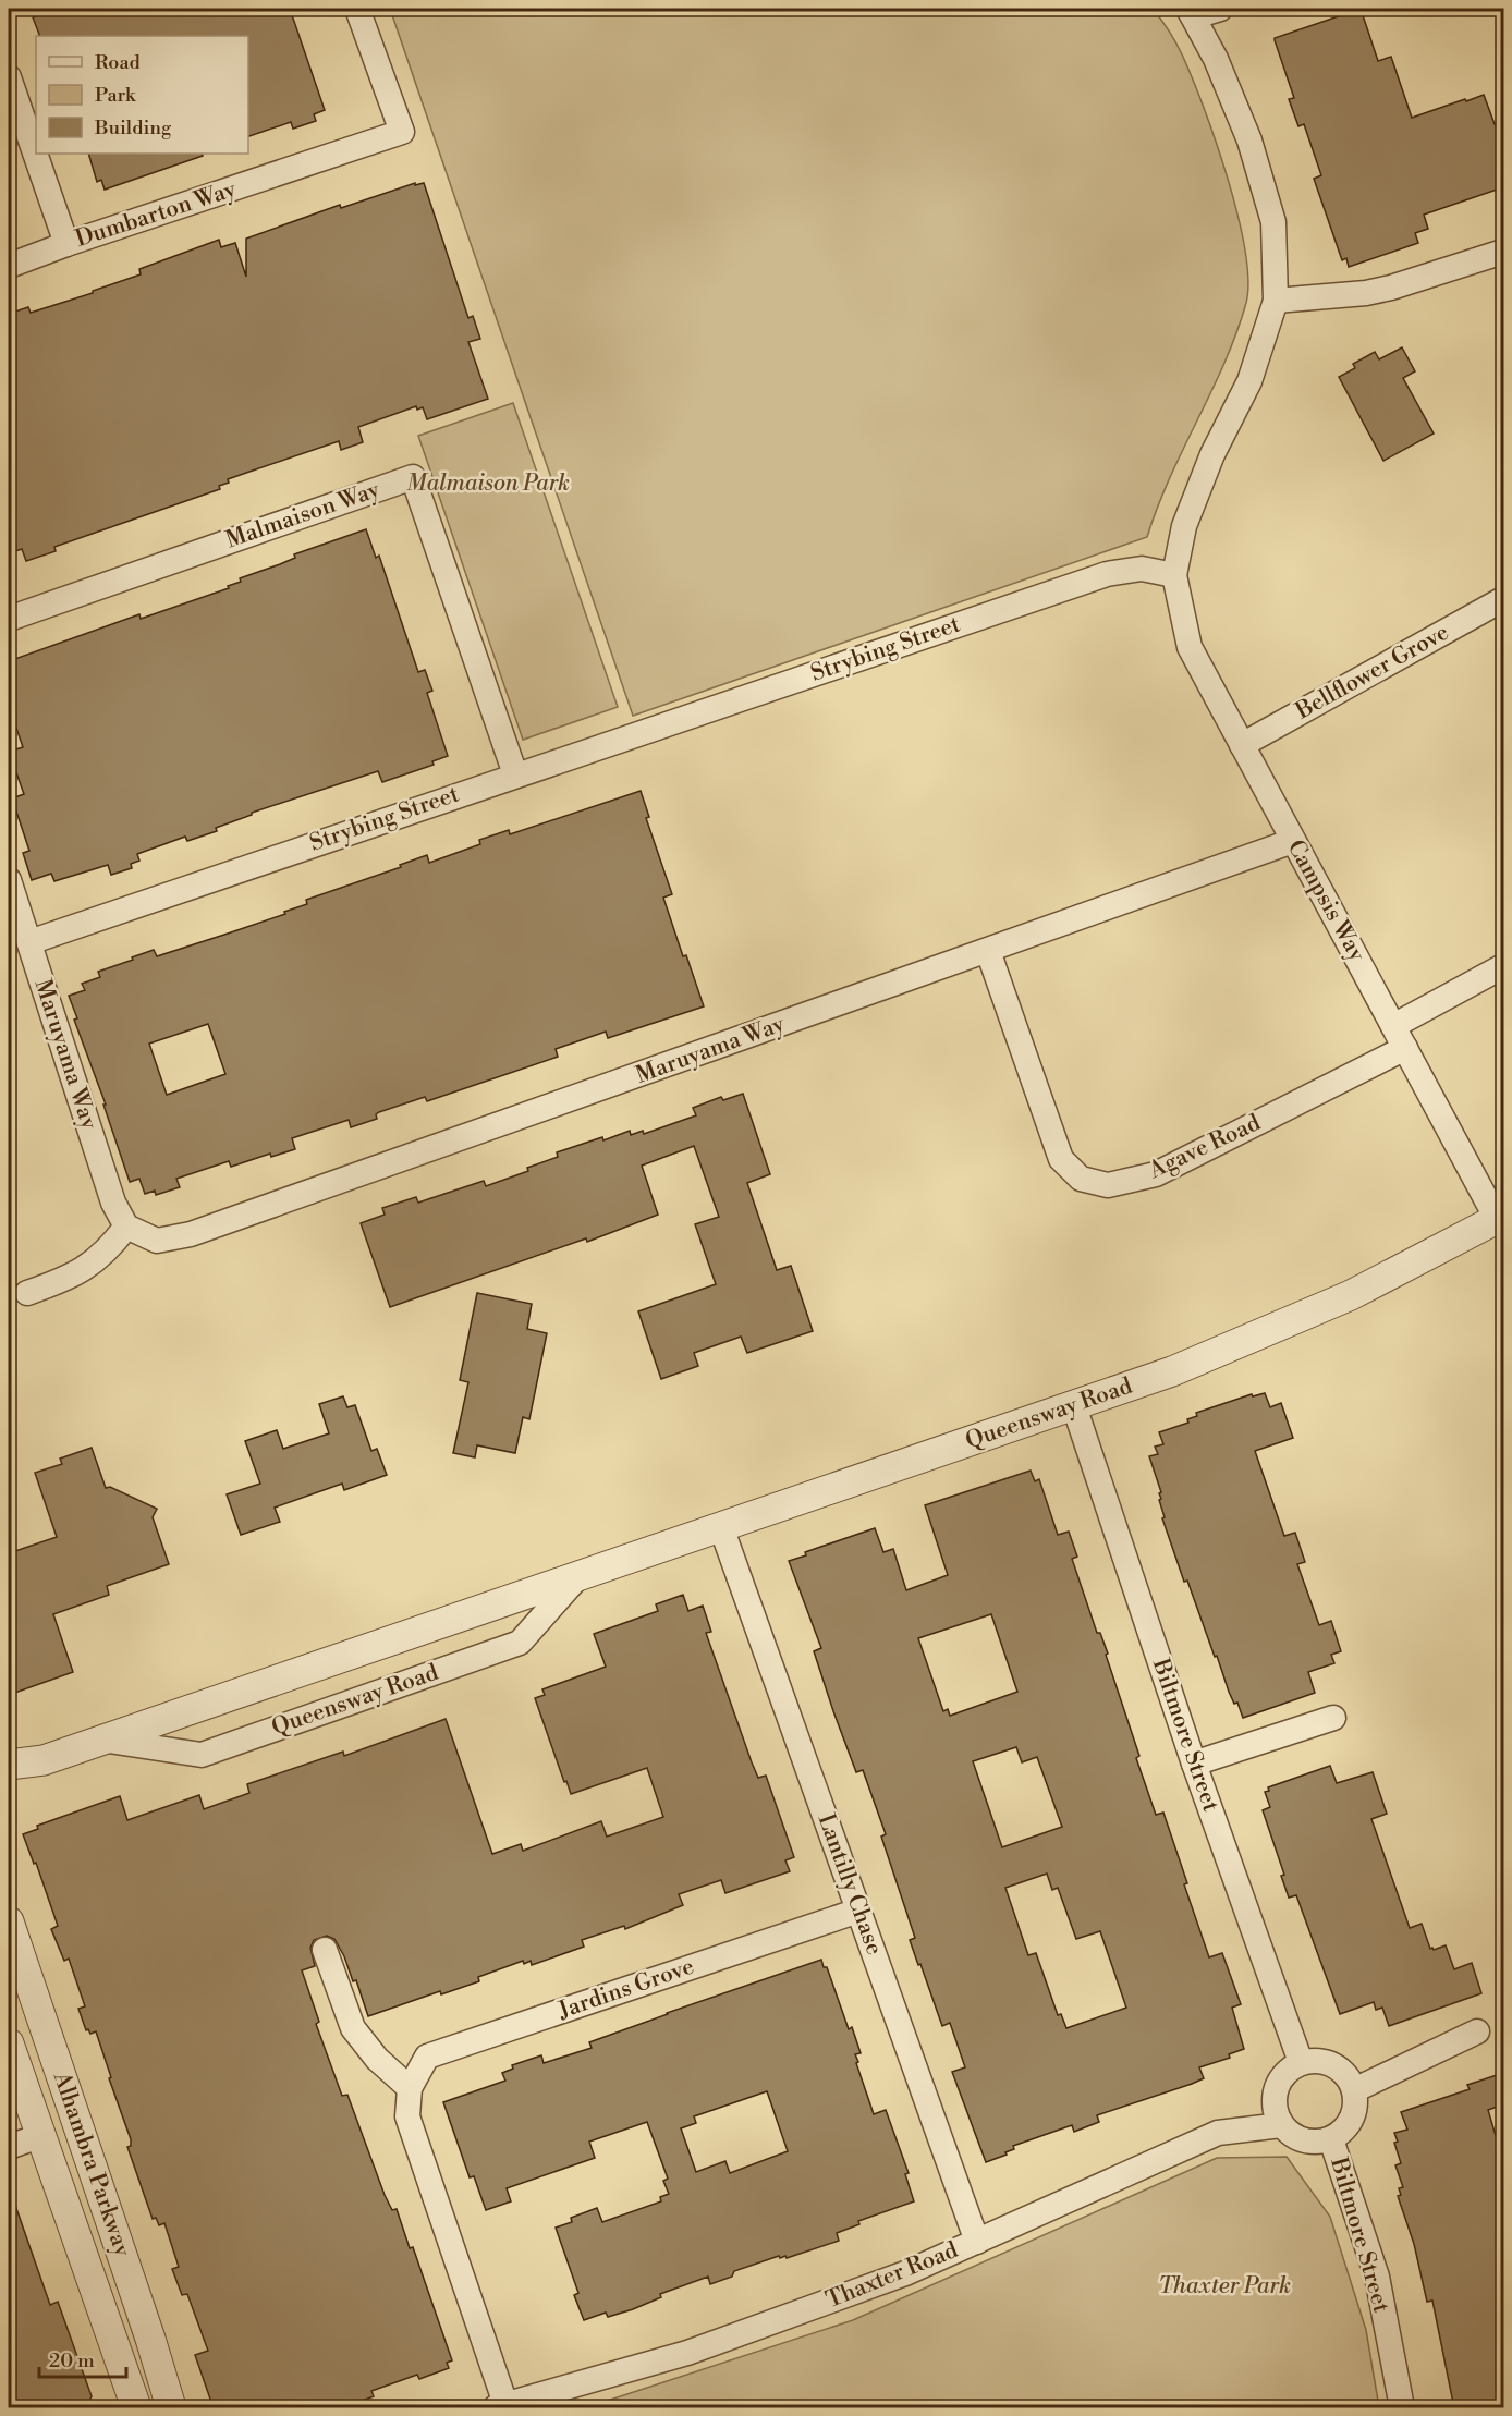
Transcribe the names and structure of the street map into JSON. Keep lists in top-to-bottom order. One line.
{"streets":{"street":["Dumbarton Way","Malmaison Way","Strybing Street","Bellflower Grove","Campsis Way","Maruyama Way","Agave Road","Queensway Road","Biltmore Street","Lantilly Chase","Jardins Grove","Alhambra Parkway","Thaxter Road"]},"crossings":[["Malmaison Way","Strybing Street"],["Strybing Street","Campsis Way"],["Strybing Street","Maruyama Way"],["Bellflower Grove","Campsis Way"],["Campsis Way","Maruyama Way"],["Campsis Way","Agave Road"],["Campsis Way","Queensway Road"],["Maruyama Way","Agave Road"],["Queensway Road","Biltmore Street"],["Queensway Road","Lantilly Chase"],["Biltmore Street","Thaxter Road"],["Lantilly Chase","Jardins Grove"],["Lantilly Chase","Thaxter Road"],["Jardins Grove","Thaxter Road"]],"parks":["Malmaison Park","Thaxter Park"],"legend":["Road","Park","Building"],"scale_bar":"20 m"}
